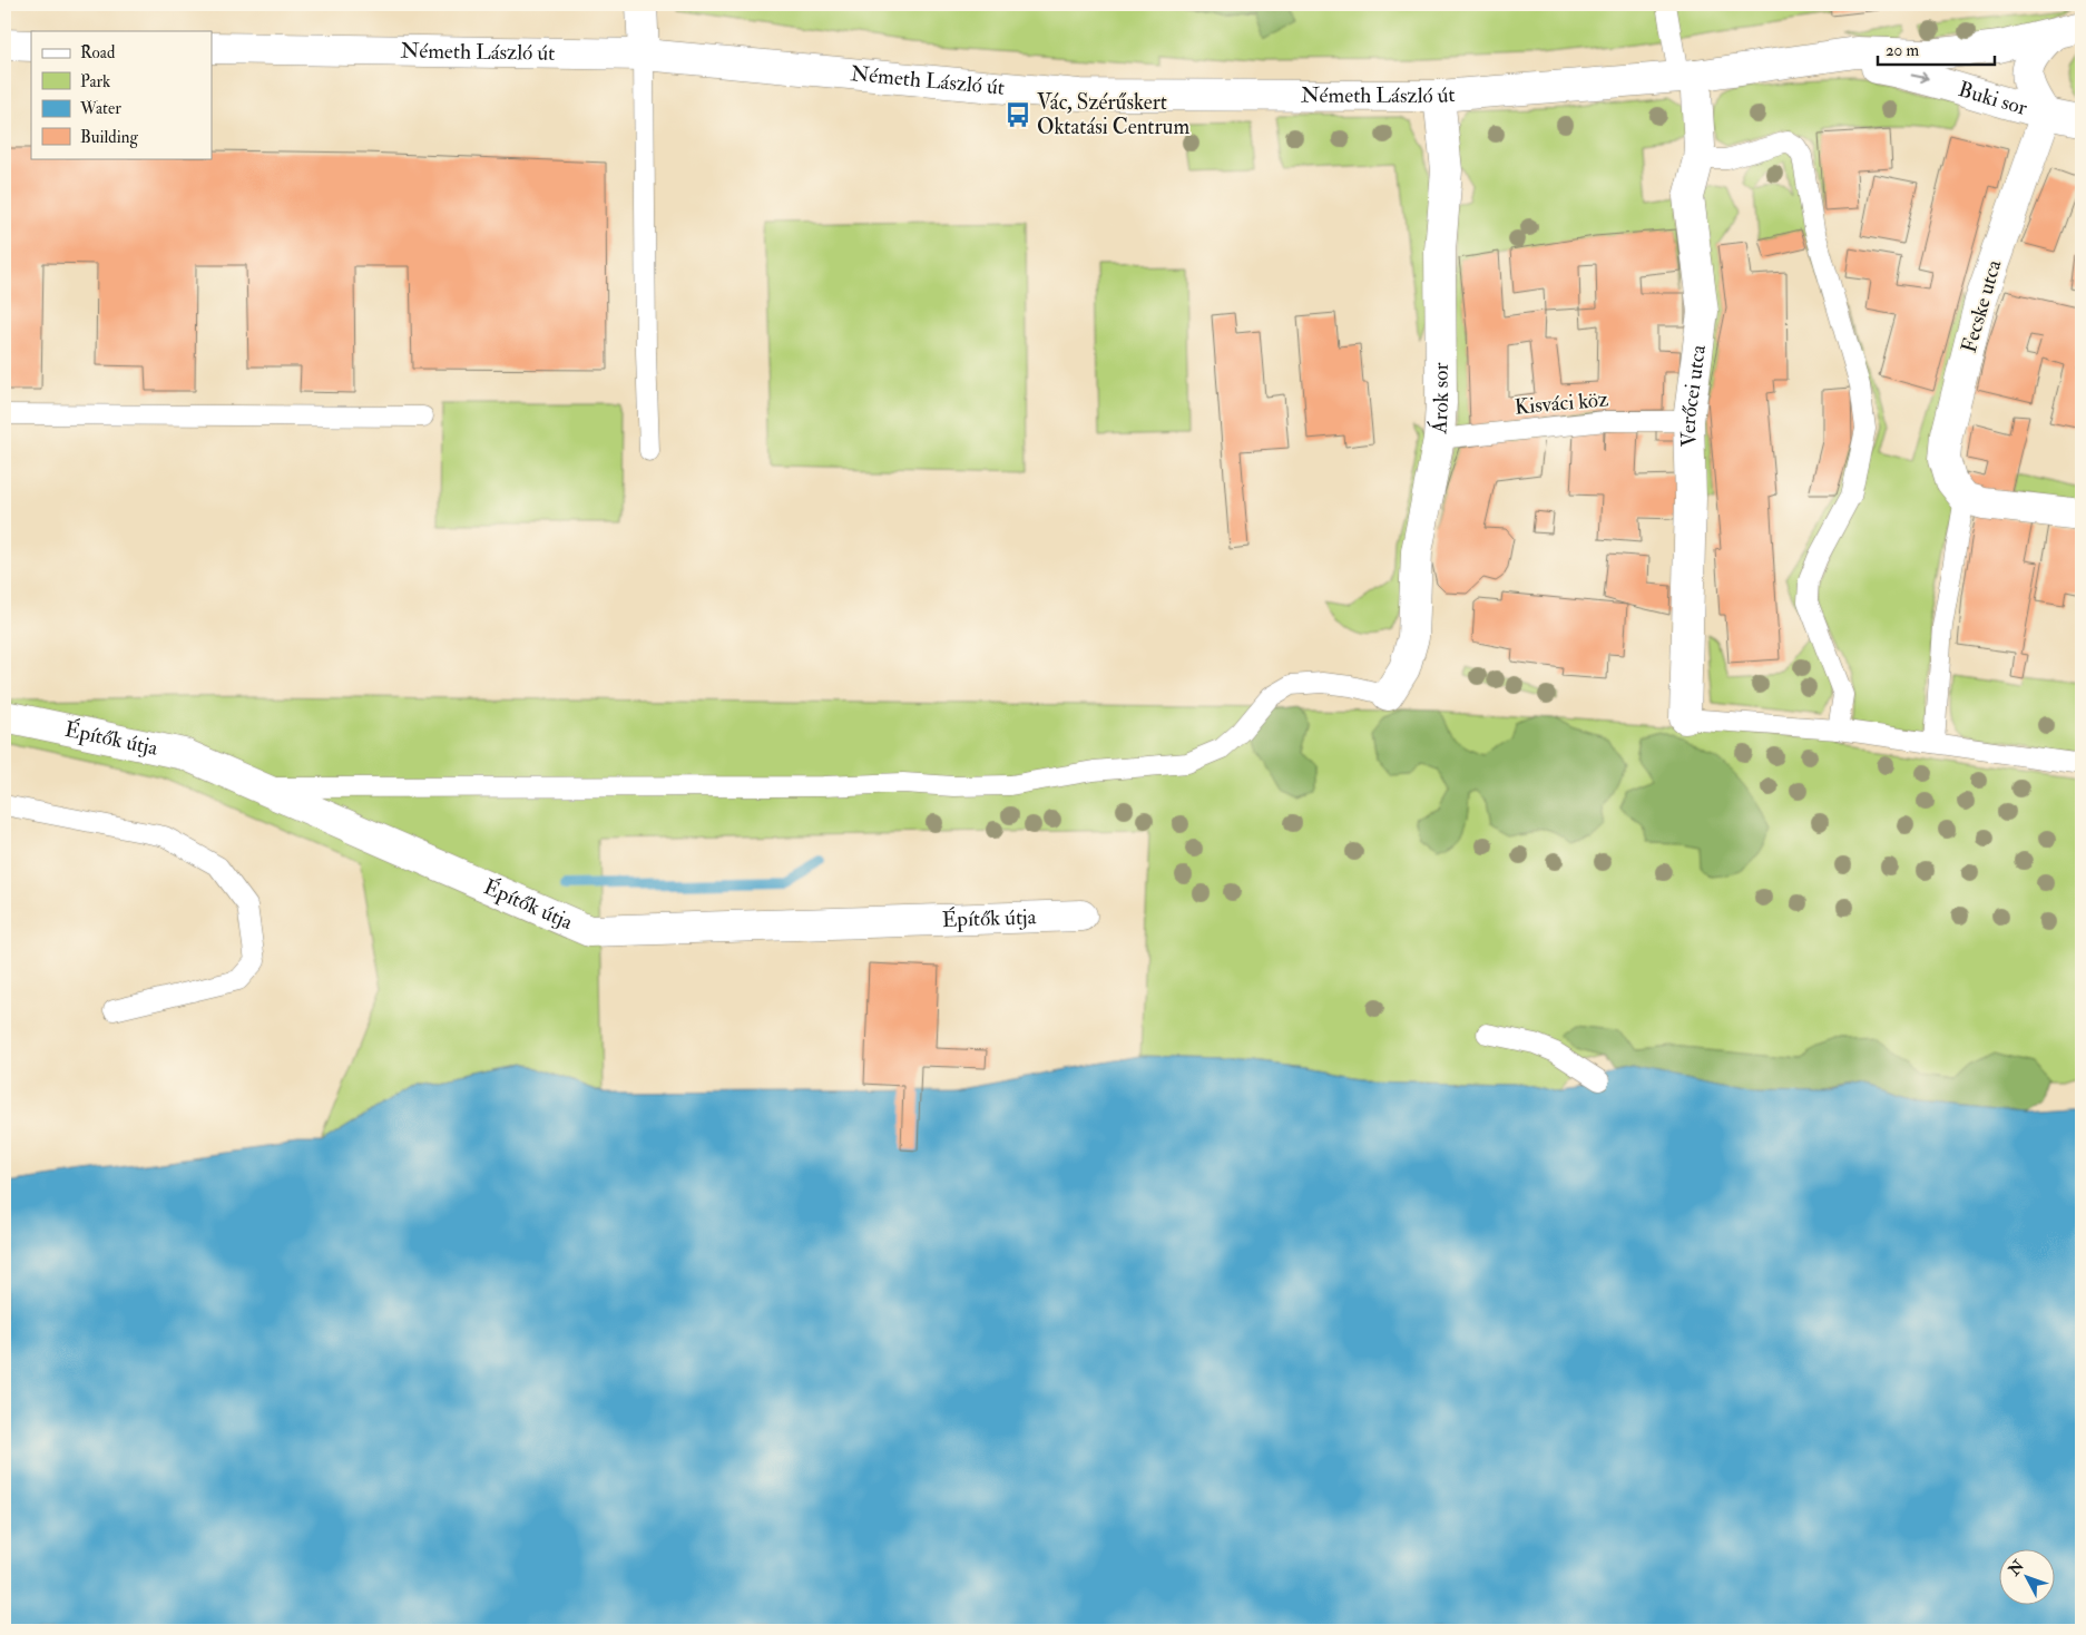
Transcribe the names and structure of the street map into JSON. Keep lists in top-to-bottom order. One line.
{"streets":{"street":["Németh László út","Buki sor","Fecske utca","Verőcei utca","Árok sor","Építők útja"],"lane":["Kisváci köz"]},"crossings":[["Németh László út","Buki sor"],["Németh László út","Verőcei utca"],["Németh László út","Árok sor"],["Buki sor","Fecske utca"],["Buki sor","Verőcei utca"],["Verőcei utca","Kisváci köz"],["Árok sor","Kisváci köz"]],"places":{"bus stop":["Vác, Szérűskert Oktatási Centrum"]},"legend":["Road","Park","Water","Building"],"scale_bar":"20 m","north":"top left"}
